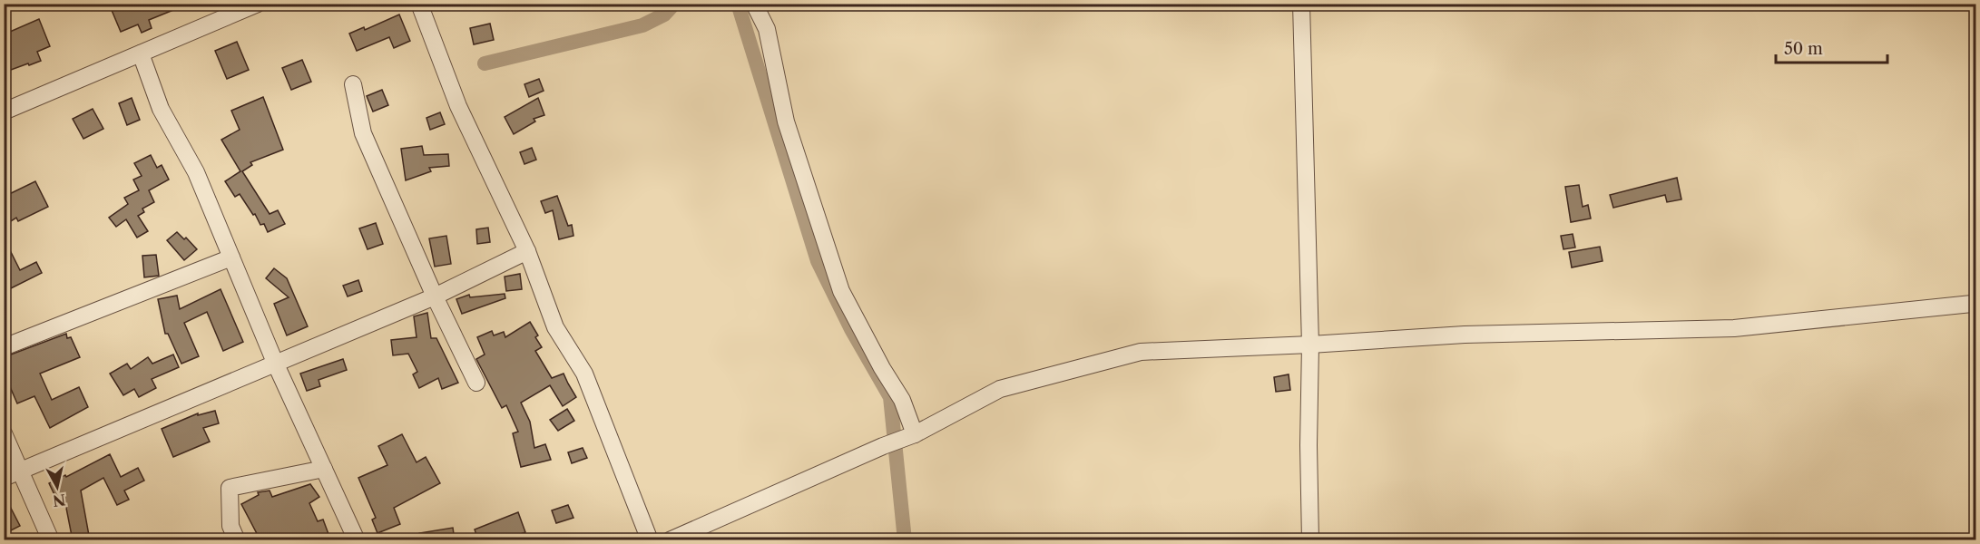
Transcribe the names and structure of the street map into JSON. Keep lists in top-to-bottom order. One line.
{"scale_bar":"50 m","north":"bottom"}
